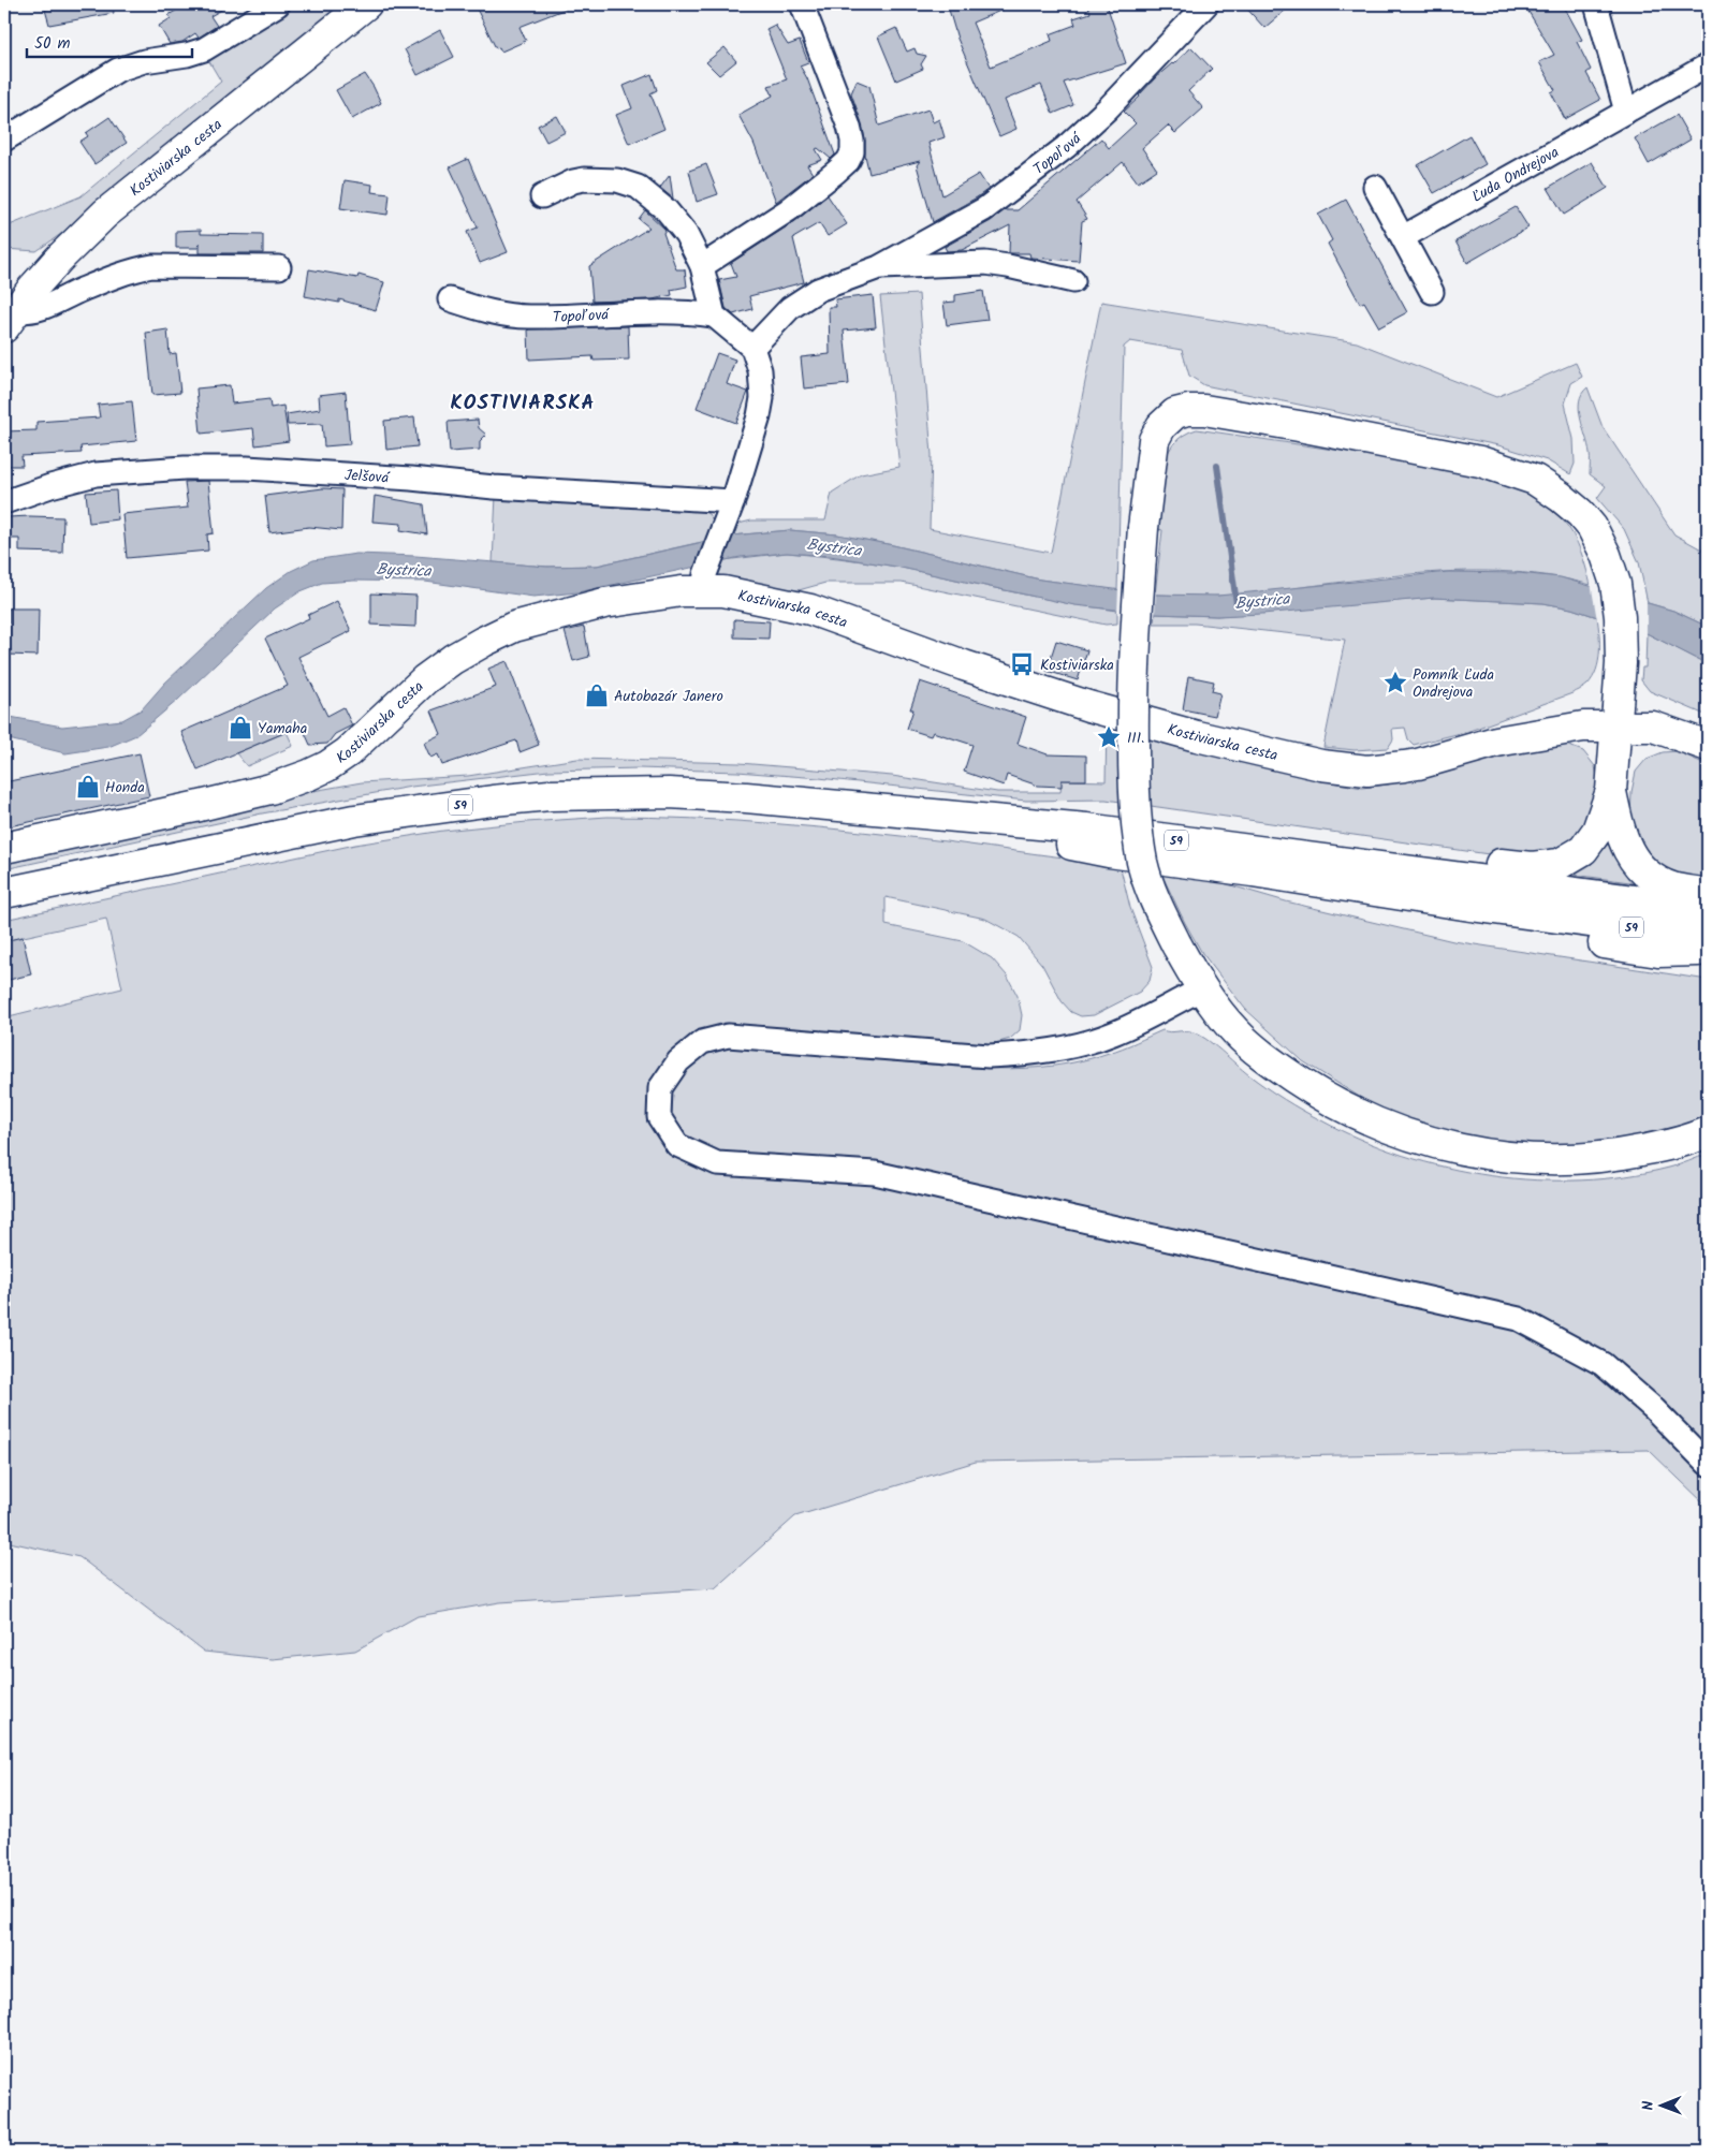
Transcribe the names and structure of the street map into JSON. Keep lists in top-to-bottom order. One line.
{"streets":{"main road":["Kostiviarska cesta","59"],"street":["Topoľová","Ľuda Ondrejova","Jelšová"]},"districts":["KOSTIVIARSKA"],"water":["Bystrica"],"places":{"bus stop":["Kostiviarska"],"place":["Pomník Ľuda Ondrejova","III."],"shop":["Autobazár Janero","Yamaha","Honda"]},"scale_bar":"50 m","north":"left"}
